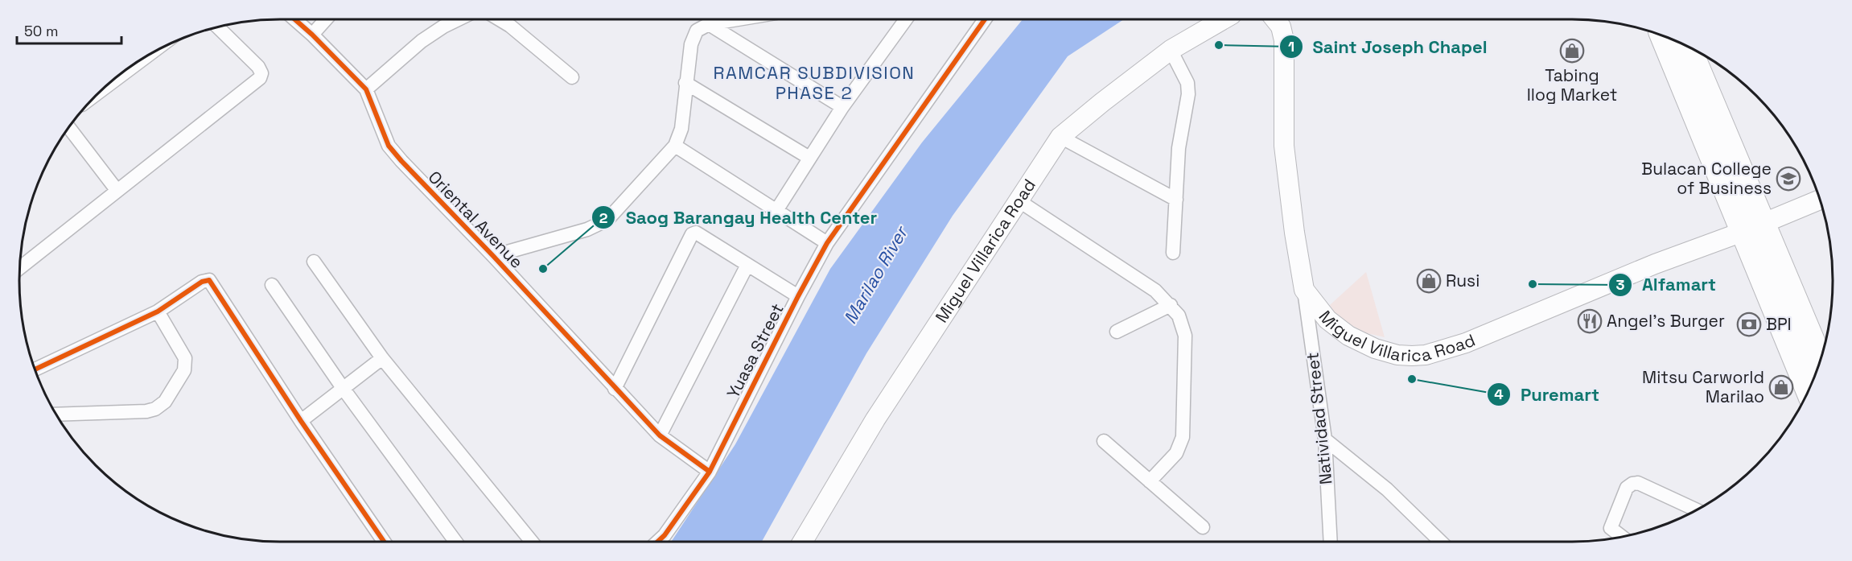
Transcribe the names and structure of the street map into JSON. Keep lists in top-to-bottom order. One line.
{"streets":{"main road":["Miguel Villarica Road"],"street":["Oriental Avenue","Yuasa Street","Natividad Street"]},"crossings":[["Oriental Avenue","Yuasa Street"],["Miguel Villarica Road","Natividad Street"]],"districts":["RAMCAR SUBDIVISION PHASE 2"],"water":["Marilao River"],"places":{"other":["Saint Joseph Chapel","Saog Barangay Health Center","Alfamart","Puremart"],"shop":["Tabing Ilog Market","Rusi","Mitsu Carworld Marilao"],"school or university":["Bulacan College of Business"],"restaurant":["Angel's Burger"],"bank":["BPI"]},"scale_bar":"50 m"}
